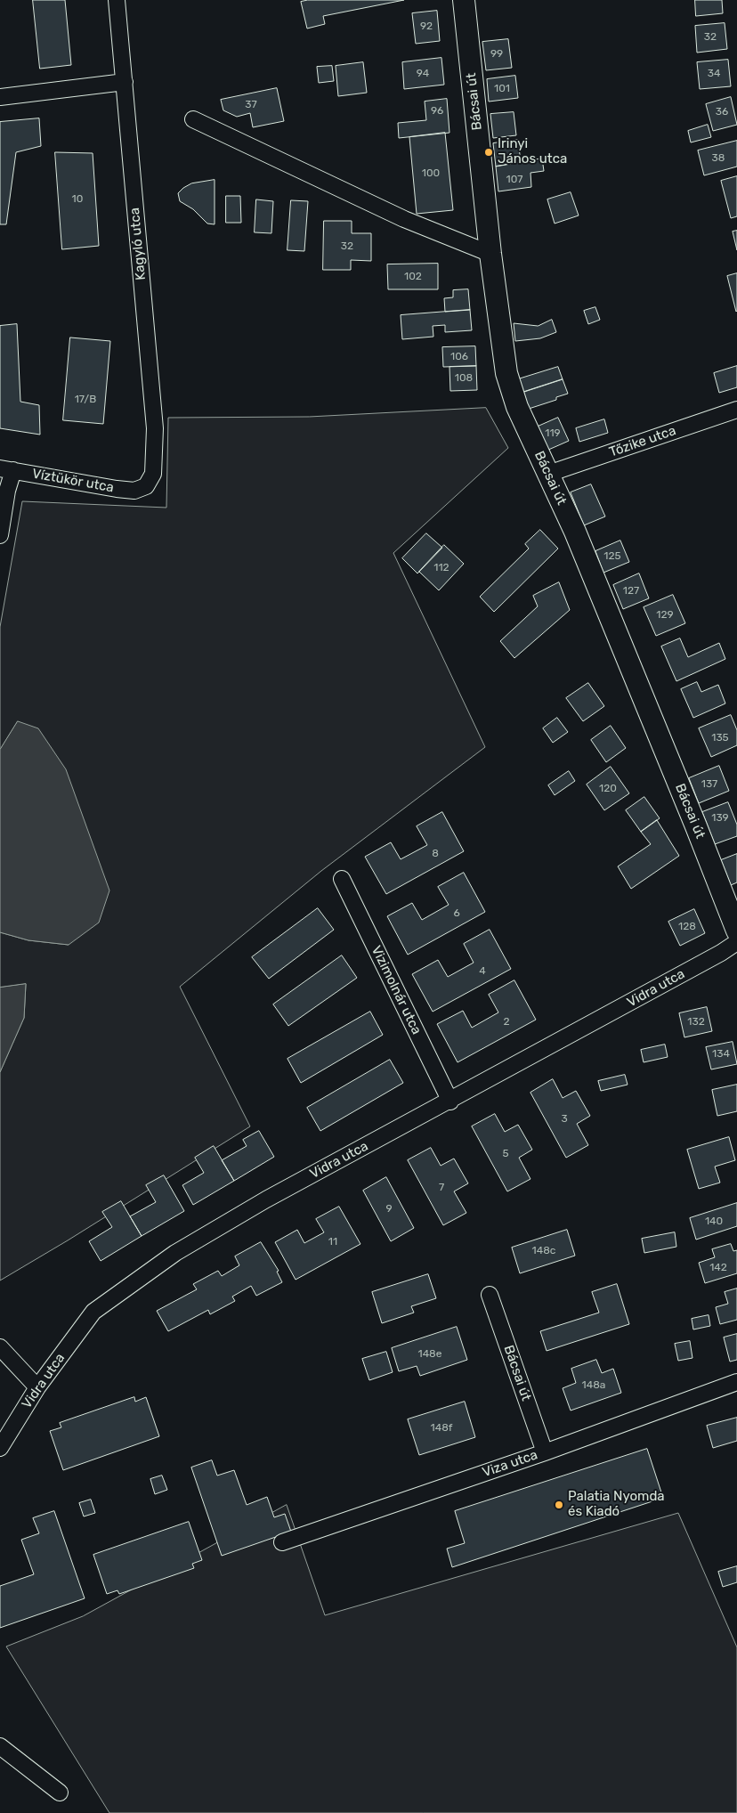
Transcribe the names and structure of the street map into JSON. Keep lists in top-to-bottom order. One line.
{"streets":{"main road":["Bácsai út"],"street":["Kagyló utca","Tőzike utca","Víztükör utca","Vidra utca","Vizimolnár utca","Viza utca"]},"crossings":[["Bácsai út","Tőzike utca"],["Bácsai út","Viza utca"],["Kagyló utca","Víztükör utca"],["Vidra utca","Vizimolnár utca"]],"places":["Irinyi János utca","Palatia Nyomda és Kiadó"],"house_numbers":["92","32","99","94","34","101","37","96","36","38","100","107","10","32","102","106","108","17/B","119","125","112","127","129","135","137","120","139","8","6","128","4","2","132","134","3","5","7","9","140","11","148c","142","148e","148a","148f"]}
